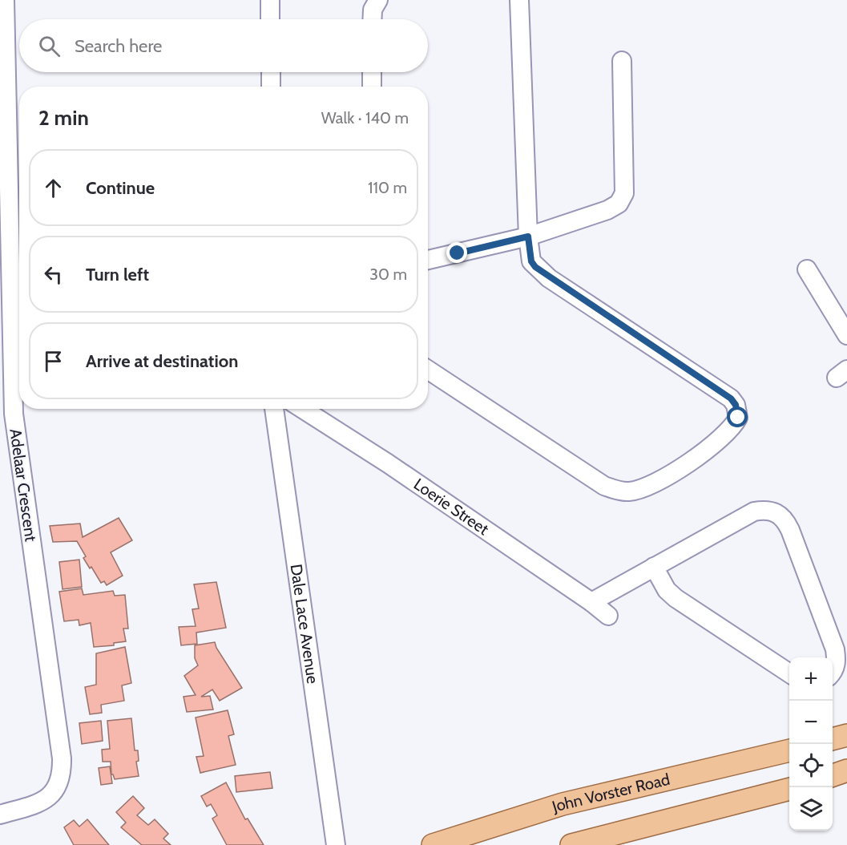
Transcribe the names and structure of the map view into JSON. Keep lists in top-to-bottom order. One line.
{"streets":{"main road":["John Vorster Road"],"street":["Adelaar Crescent","Loerie Street","Dale Lace Avenue"]},"page":{"search":"Search here","heading":["2 min","Walk · 140 m"],"list":[["Continue","110 m"],["Turn left","30 m"],"Arrive at destination"],"map_buttons":["+","−"]}}
